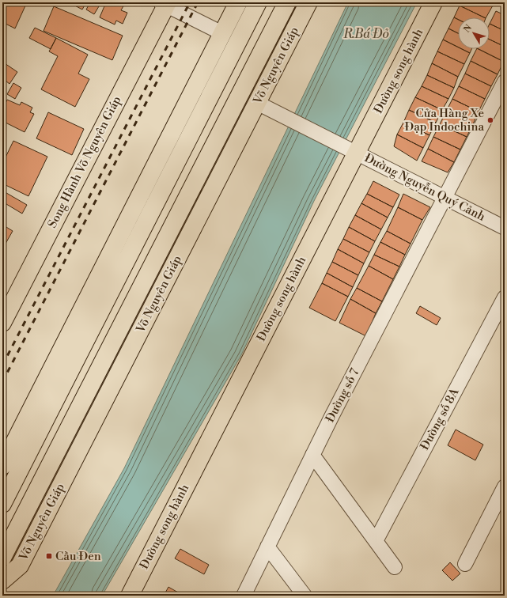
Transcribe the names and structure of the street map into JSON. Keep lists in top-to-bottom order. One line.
{"streets":{"main road":["Võ Nguyên Giáp","Đường song hành","Song Hành Võ Nguyên Giáp"],"street":["Đường Nguyễn Quý Cảnh","Đường số 7","Đường số 8A"]},"crossings":[["Võ Nguyên Giáp","Đường Nguyễn Quý Cảnh"],["Đường song hành","Đường Nguyễn Quý Cảnh"],["Đường Nguyễn Quý Cảnh","Đường số 7"]],"water":["R.Bá Đỏ"],"places":{"other":["Cửa Hàng Xe Đạp Indochina"],"transit":["Cầu Đen"]},"north":"top left"}
